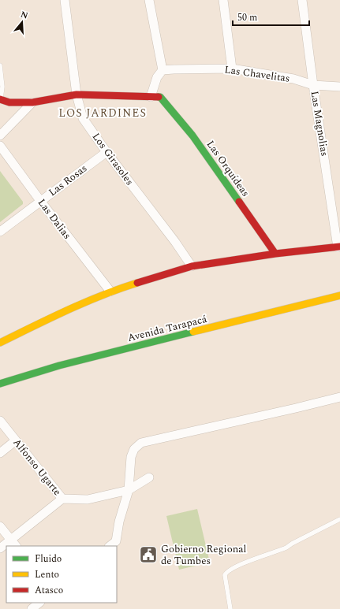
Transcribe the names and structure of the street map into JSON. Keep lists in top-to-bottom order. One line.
{"streets":{"street":["Las Chavelitas","Las Magnolias","Los Girasoles","Las Orquídeas","Las Rosas","Las Dalias","Avenida Tarapacá","Alfonso Ugarte"]},"crossings":[["Las Chavelitas","Las Magnolias"],["Los Girasoles","Las Rosas"],["Las Rosas","Las Dalias"]],"districts":["LOS JARDINES"],"places":{"public building":["Gobierno Regional de Tumbes"]},"legend":["Fluido","Lento","Atasco"],"scale_bar":"50 m","north":"top"}
